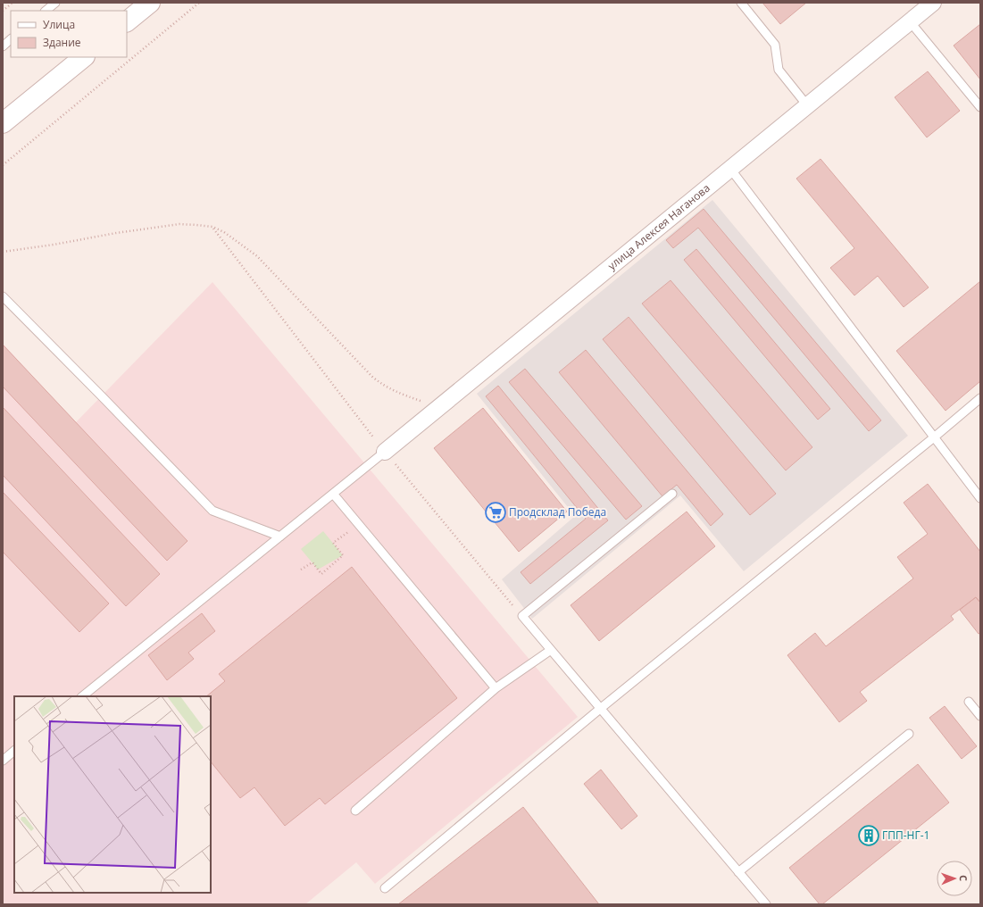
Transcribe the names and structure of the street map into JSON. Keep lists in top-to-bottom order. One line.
{"streets":{"street":["улица Алексея Наганова"]},"places":{"supermarket":["Продсклад Победа"],"building":["ГПП-НГ-1"]},"legend":["Улица","Здание"],"north":"right"}
